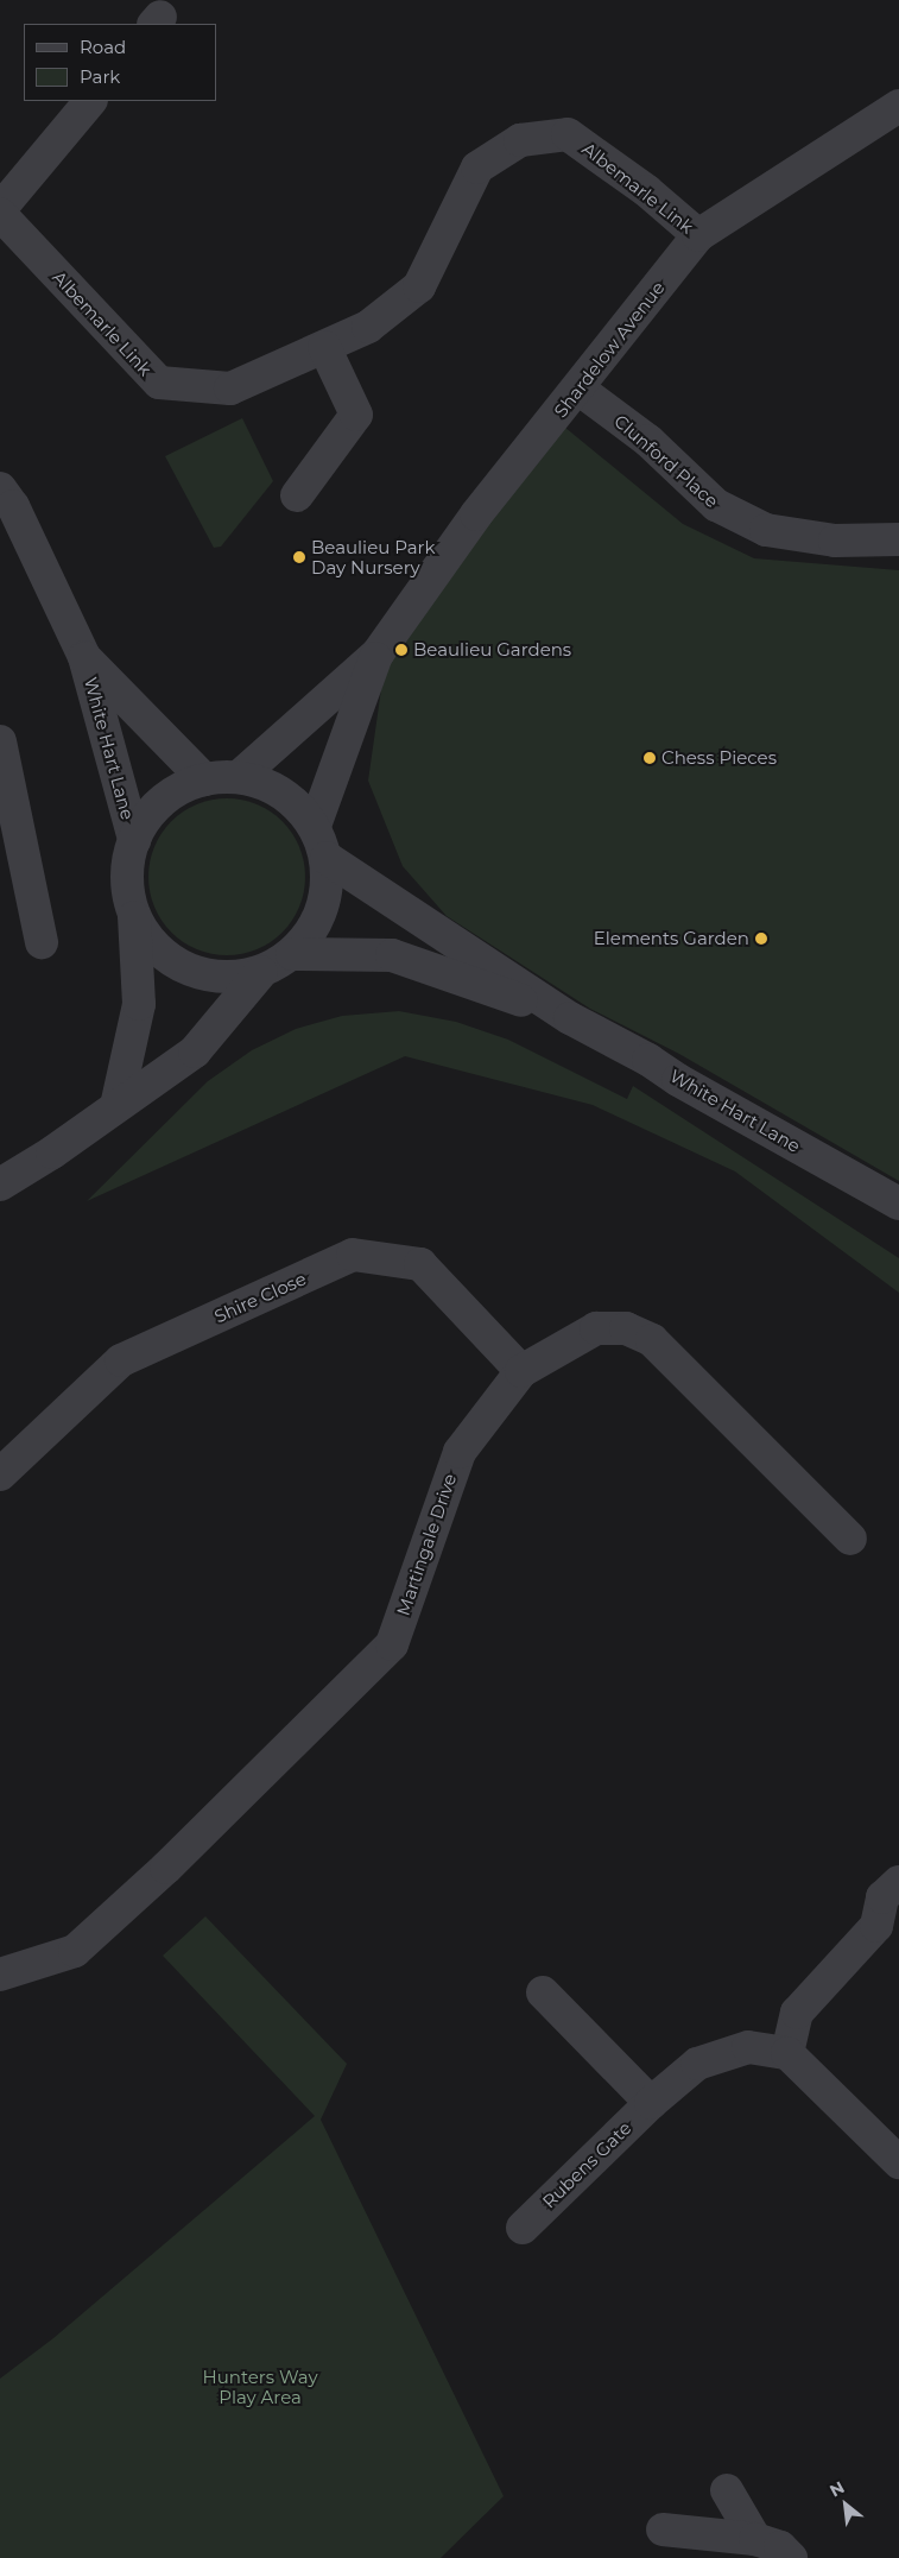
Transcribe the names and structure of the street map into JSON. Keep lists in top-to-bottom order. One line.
{"streets":{"street":["Albemarle Link","Shardelow Avenue","Clunford Place","White Hart Lane","Shire Close","Martingale Drive","Rubens Gate"]},"crossings":[["Albemarle Link","Shardelow Avenue"],["Shardelow Avenue","Clunford Place"],["Shardelow Avenue","White Hart Lane"],["Shire Close","Martingale Drive"]],"parks":["Hunters Way Play Area"],"places":["Beaulieu Park Day Nursery","Beaulieu Gardens","Chess Pieces","Elements Garden"],"legend":["Road","Park"],"north":"top left"}
